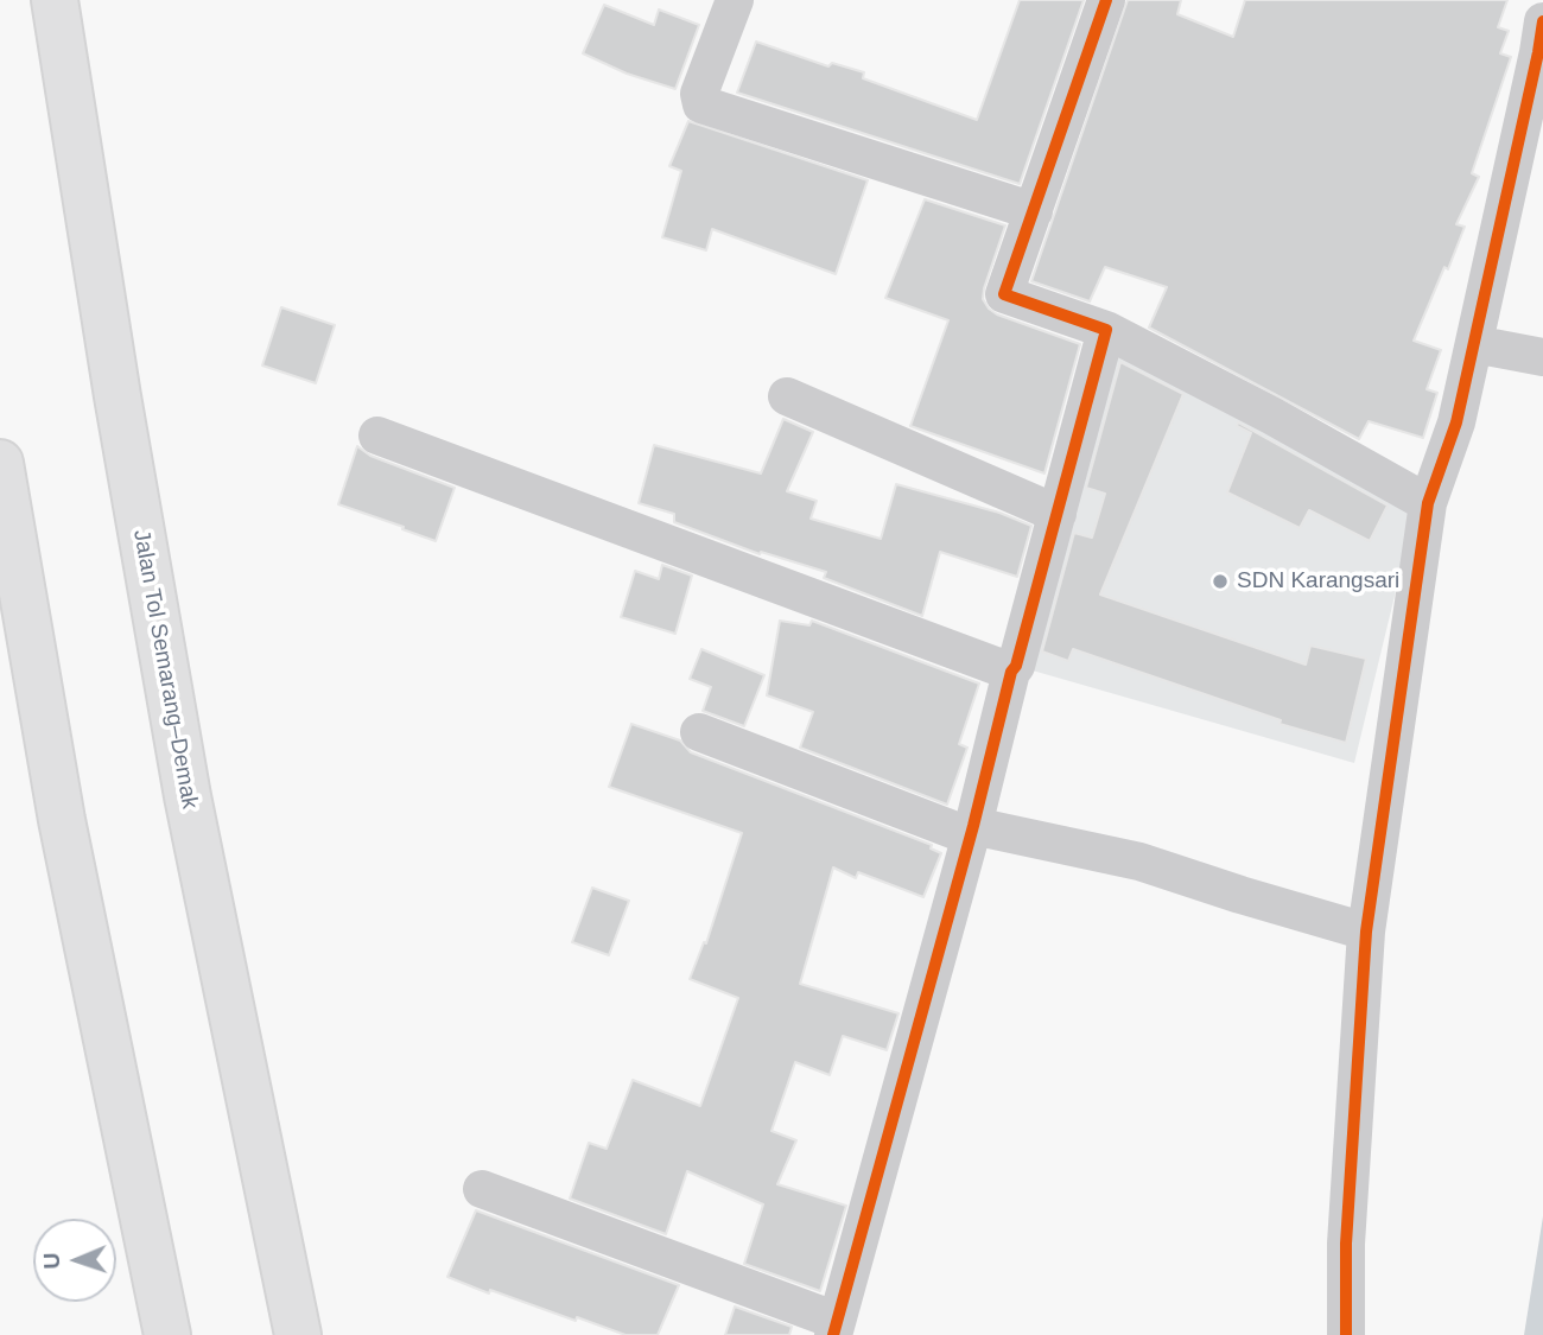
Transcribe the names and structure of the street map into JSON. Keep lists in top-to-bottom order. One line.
{"streets":{"highway":["Jalan Tol Semarang–Demak"]},"places":["SDN Karangsari"],"north":"left"}
